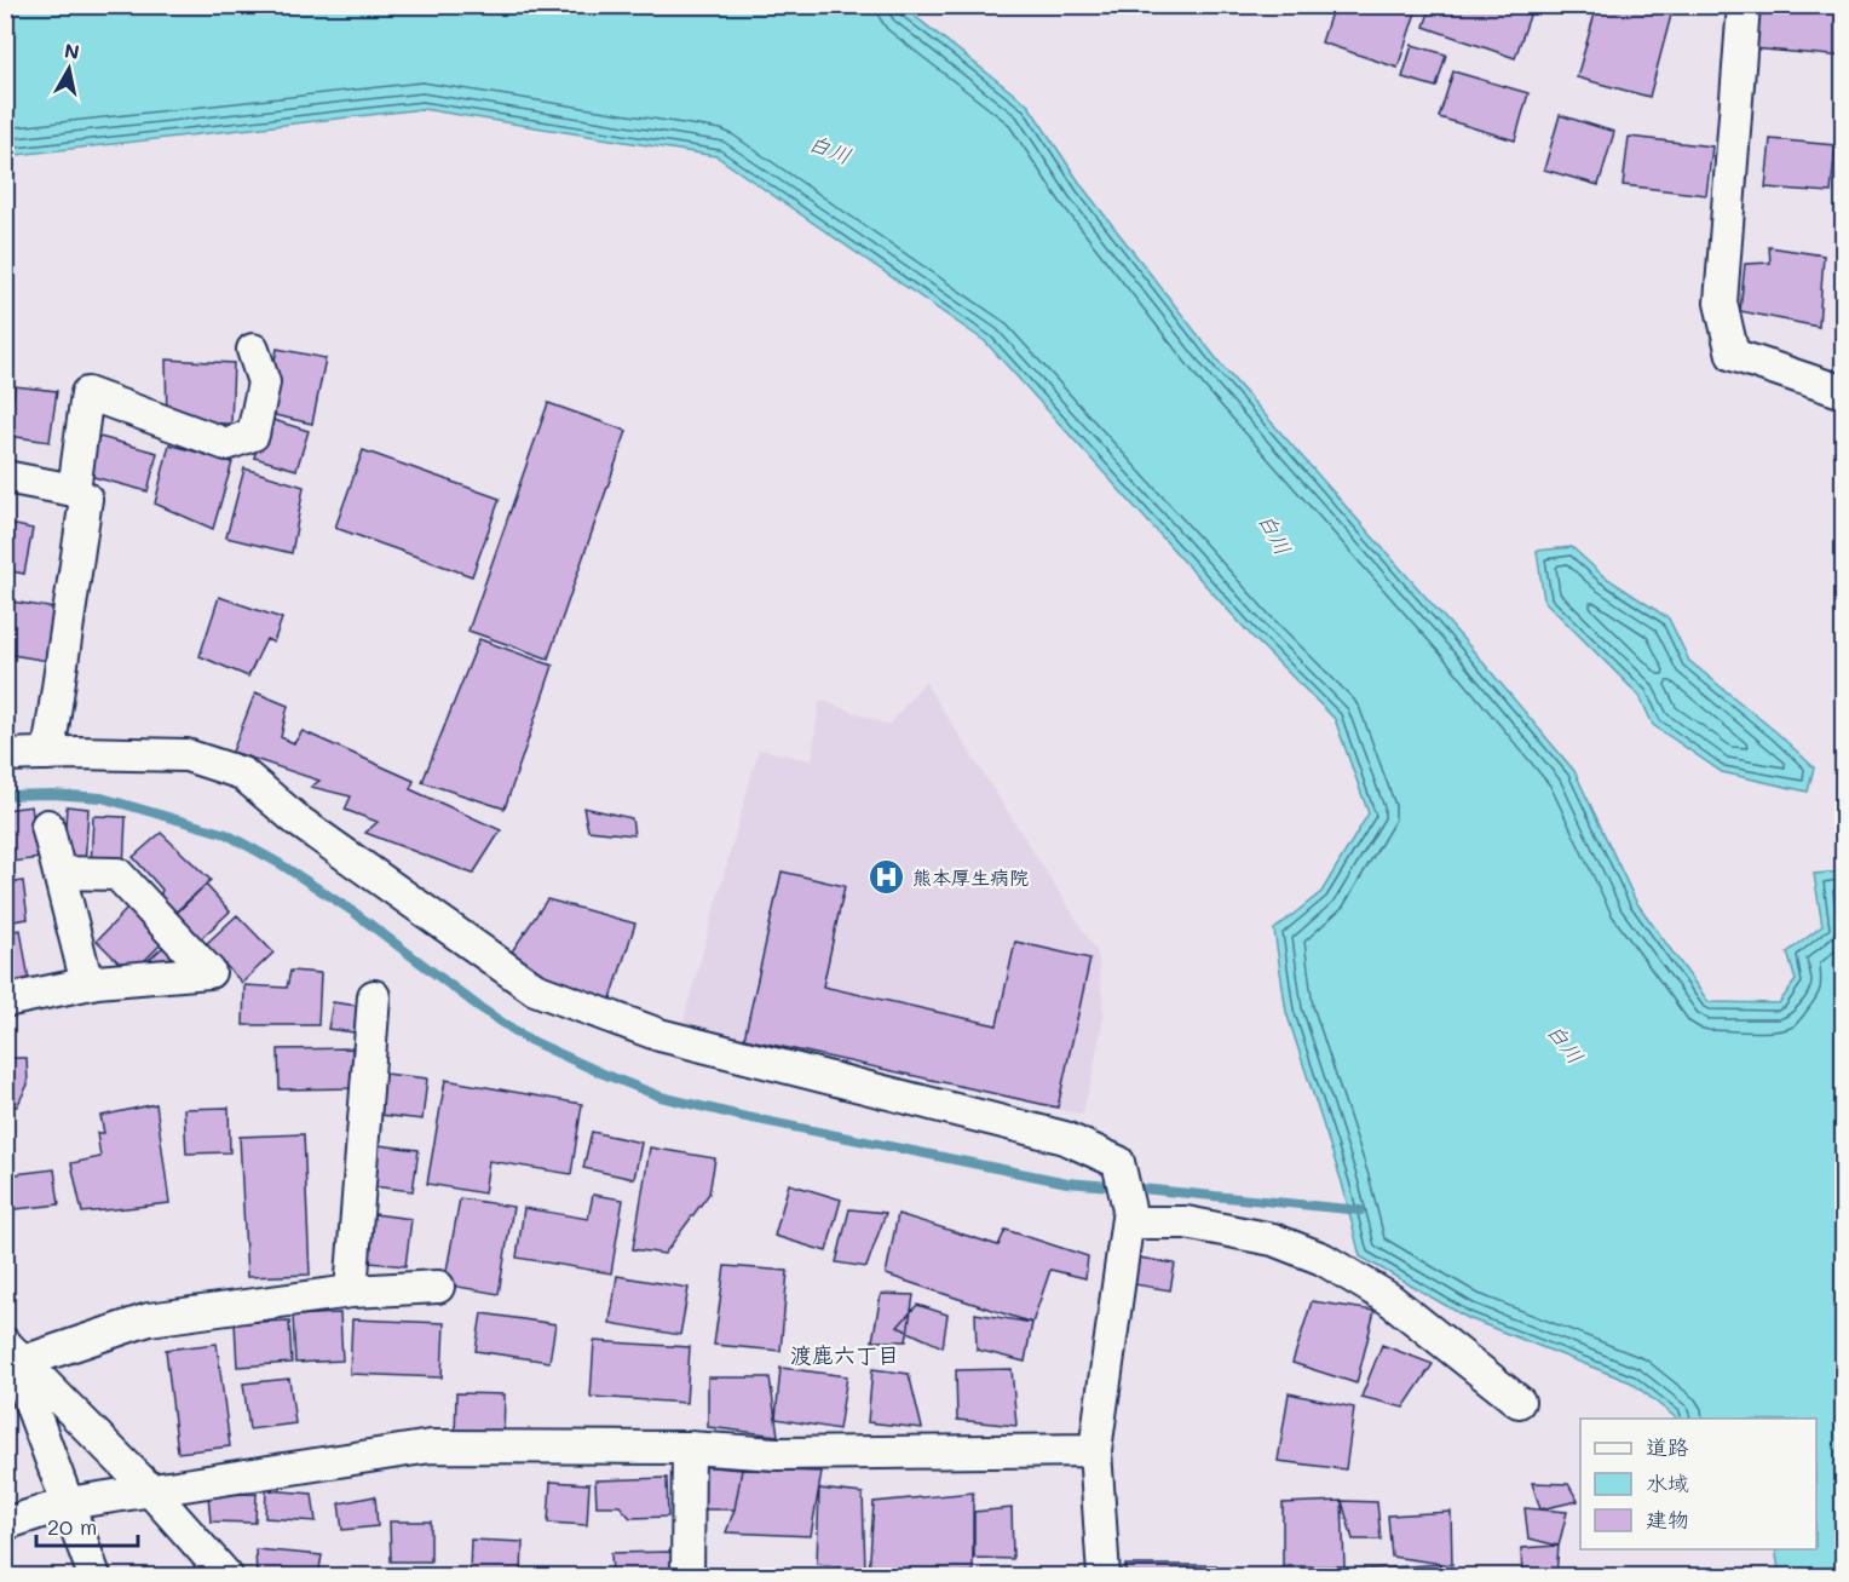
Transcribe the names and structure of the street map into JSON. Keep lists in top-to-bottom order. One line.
{"districts":["渡鹿六丁目"],"water":["白川"],"places":{"hospital":["熊本厚生病院"]},"legend":["道路","水域","建物"],"scale_bar":"20 m","north":"top"}
